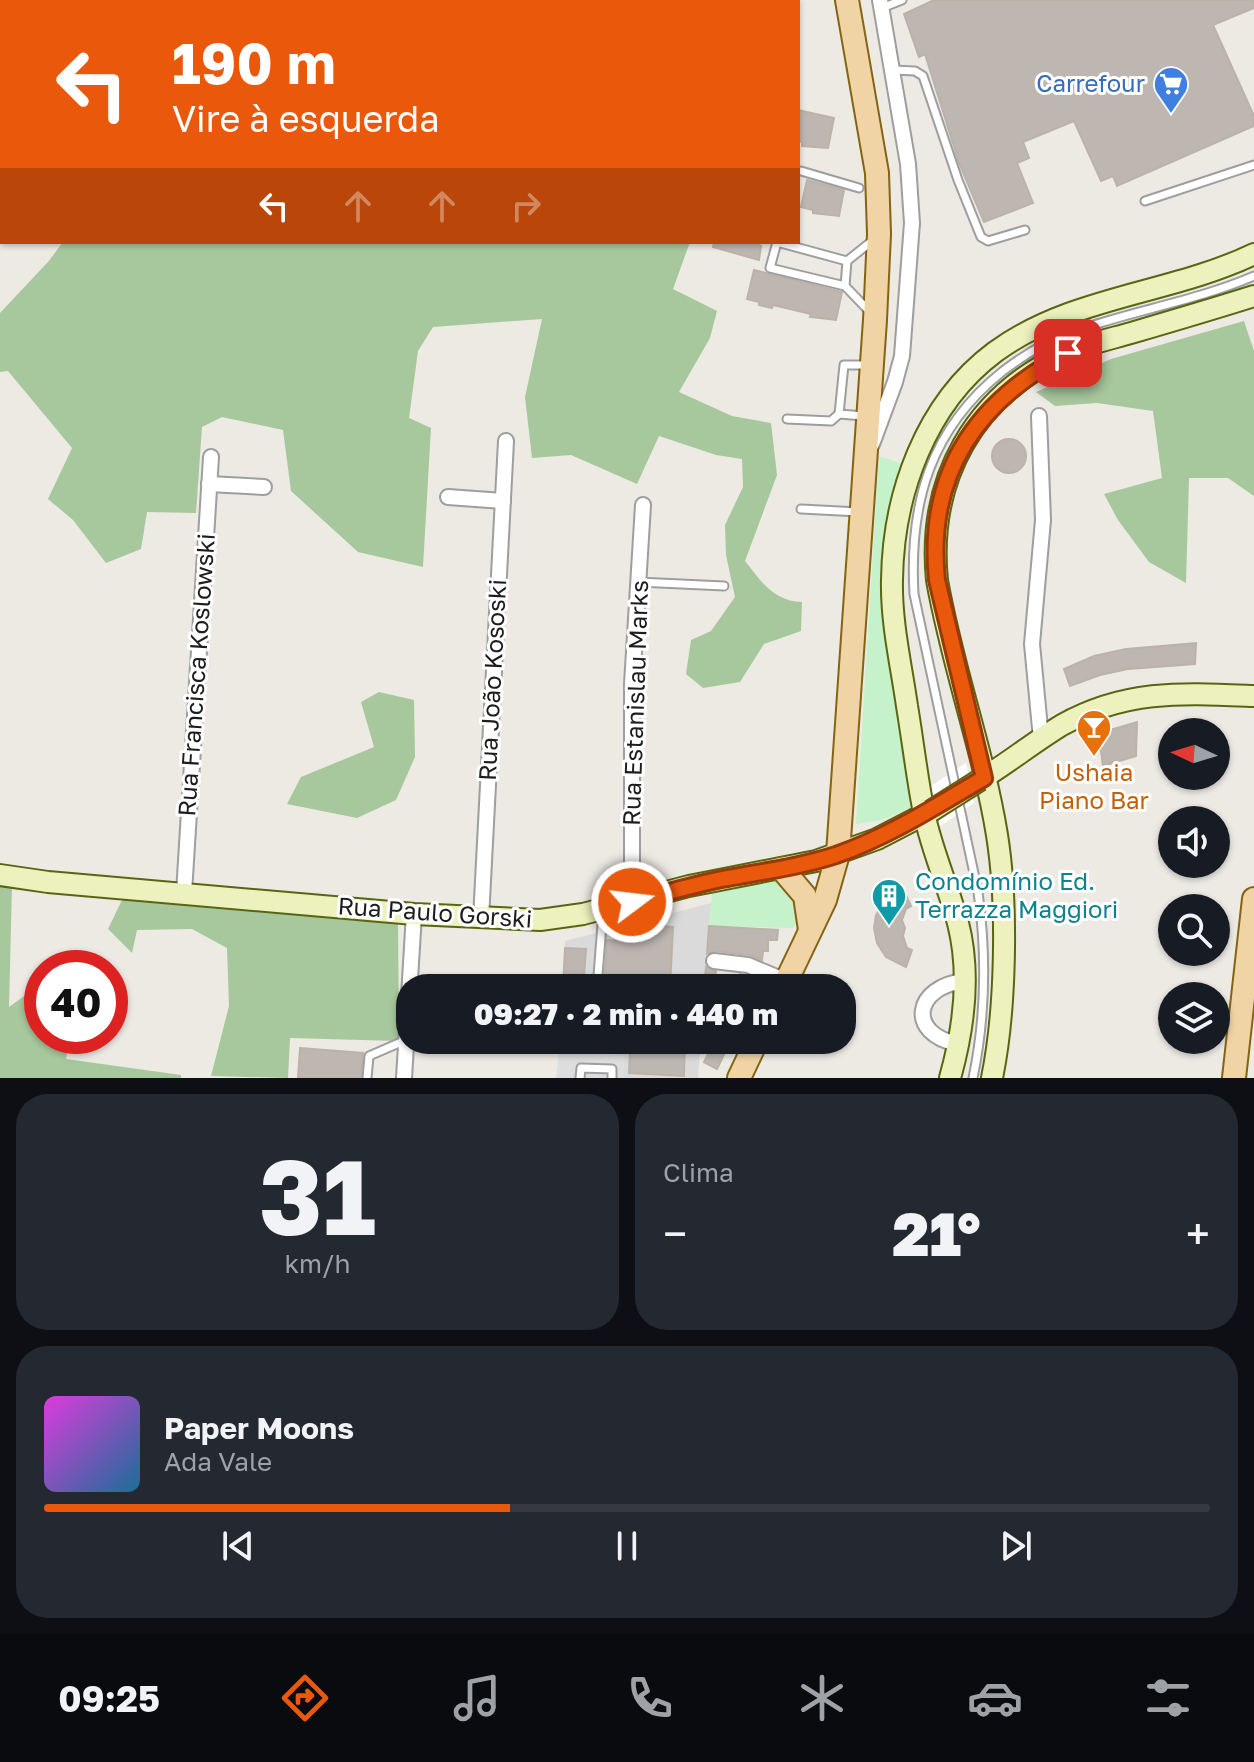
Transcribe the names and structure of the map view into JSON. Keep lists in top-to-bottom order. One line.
{"streets":{"street":["Rua Francisca Koslowski","Rua João Kososki","Rua Estanislau Marks","Rua Paulo Gorski"]},"crossings":[["Rua Francisca Koslowski","Rua Paulo Gorski"],["Rua João Kososki","Rua Paulo Gorski"],["Rua Estanislau Marks","Rua Paulo Gorski"]],"places":{"supermarket":["Carrefour"],"bar":["Ushaia Piano Bar"],"building":["Condomínio Ed. Terrazza Maggiori"]},"north":"left","page":{"turn":["190 m","Vire à esquerda"],"limit":"40","trip":"09:27 · 2 min · 440 m","tile":[["31","km/h"],"Clima"],"heat":["−","21°","+"],"song":["Paper Moons","Ada Vale"],"tabs":"09:25"}}
